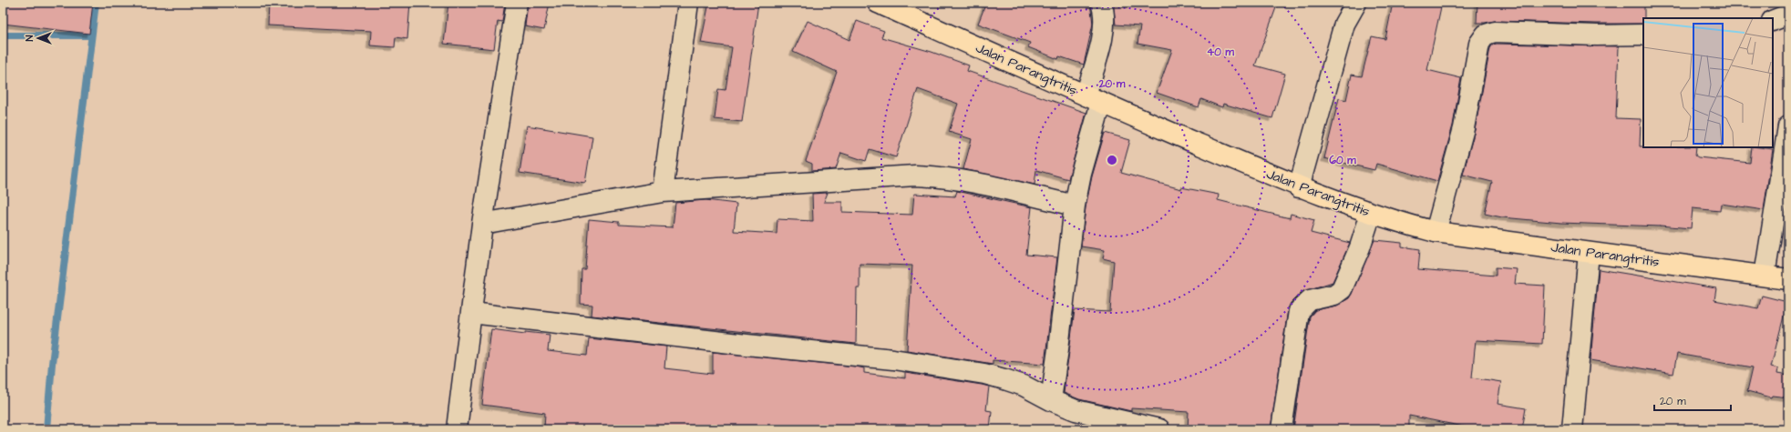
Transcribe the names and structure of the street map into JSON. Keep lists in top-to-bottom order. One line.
{"streets":{"main road":["Jalan Parangtritis"]},"scale_bar":"20 m","north":"left","rings":["40 m","20 m","60 m"]}
